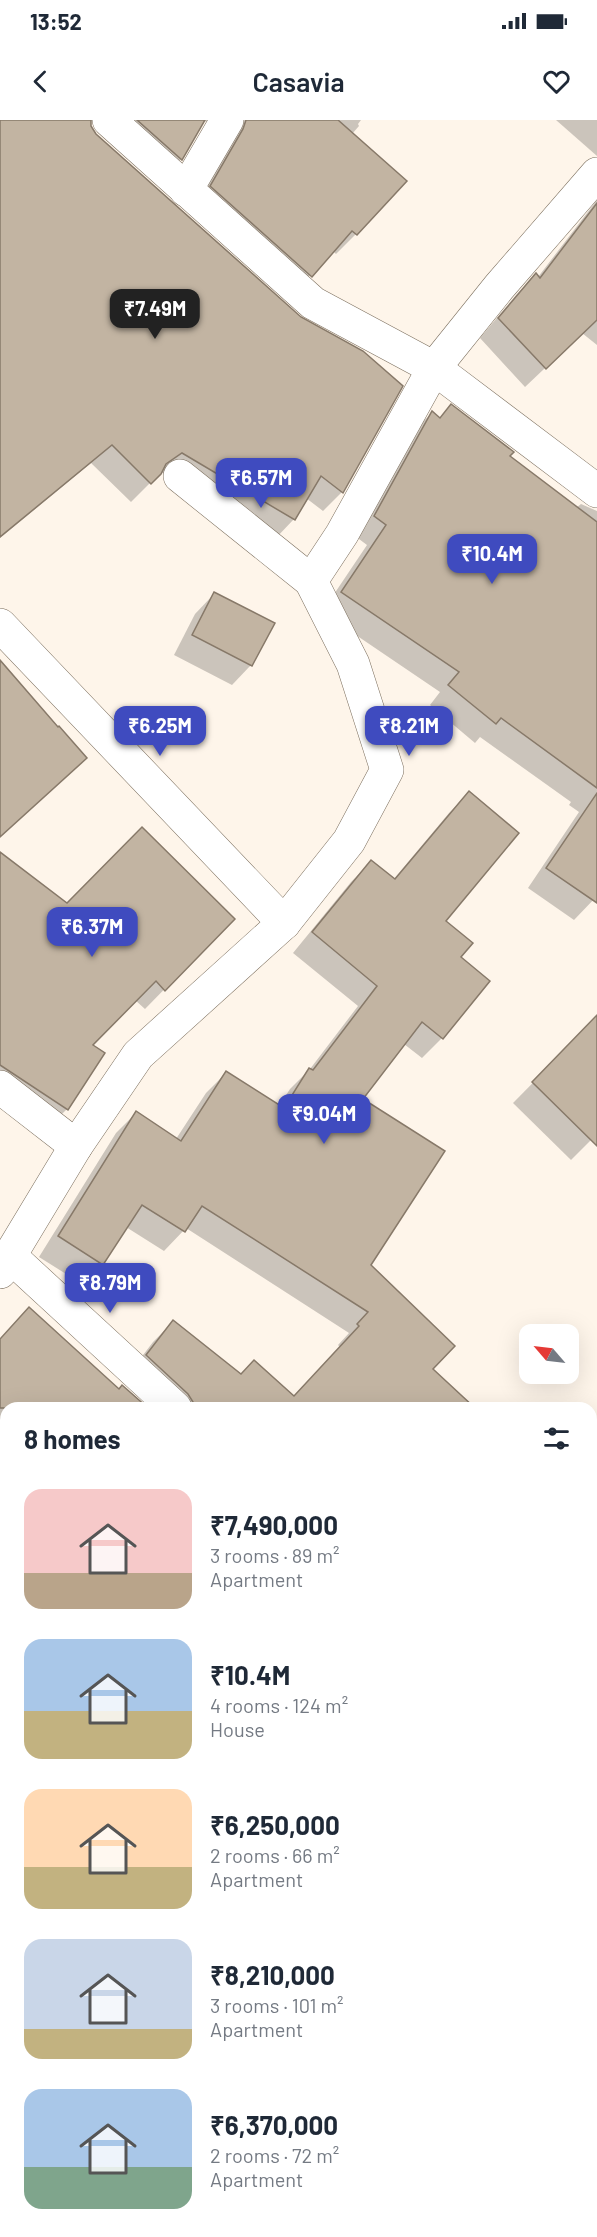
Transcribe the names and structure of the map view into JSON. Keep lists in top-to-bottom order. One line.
{"north":"top left","page":{"status":"13:52","header":"Casavia","price":["₹7.49M","₹6.57M","₹10.4M","₹6.25M","₹8.21M","₹6.37M","₹9.04M","₹8.79M"],"heading":"8 homes","list":[{"name":"₹7,490,000","note":"3 rooms · 89 m² · Apartment"},{"name":"₹10.4M","note":"4 rooms · 124 m² · House"},{"name":"₹6,250,000","note":"2 rooms · 66 m² · Apartment"},{"name":"₹8,210,000","note":"3 rooms · 101 m² · Apartment"},{"name":"₹6,370,000","note":"2 rooms · 72 m² · Apartment"}]}}
